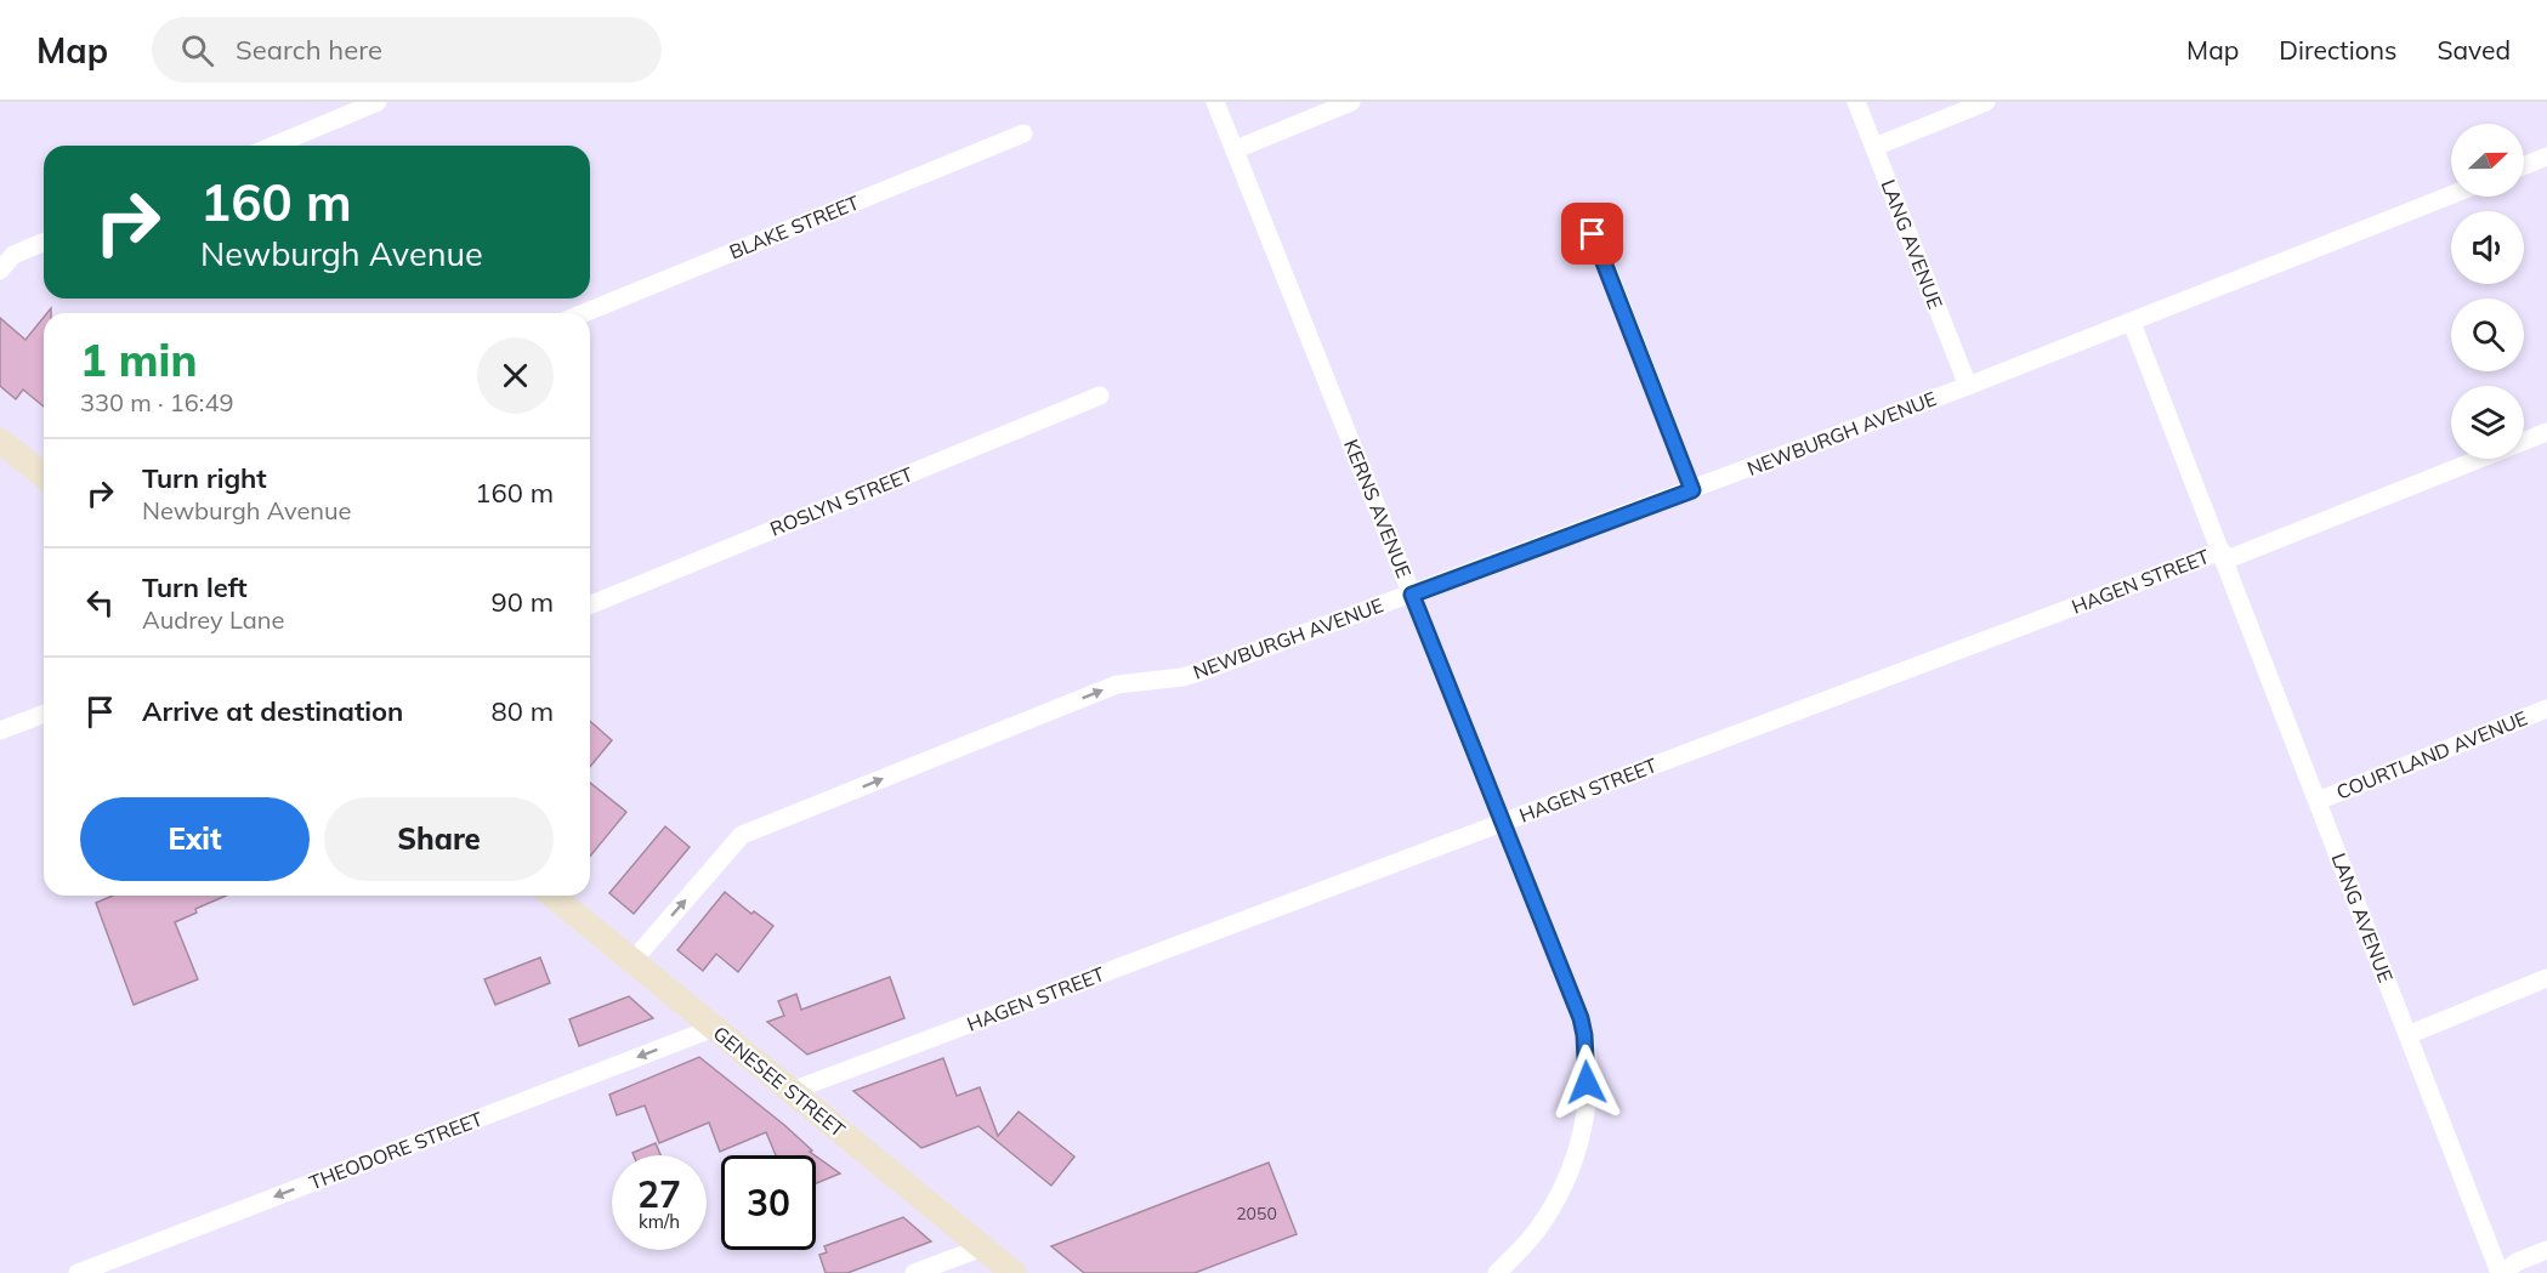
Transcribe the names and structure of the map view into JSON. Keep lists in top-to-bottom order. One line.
{"streets":{"main road":["GENESEE STREET"],"street":["BLAKE STREET","LANG AVENUE","NEWBURGH AVENUE","ROSLYN STREET","KERNS AVENUE","HAGEN STREET","COURTLAND AVENUE","THEODORE STREET"]},"crossings":[["LANG AVENUE","NEWBURGH AVENUE"],["LANG AVENUE","HAGEN STREET"],["LANG AVENUE","COURTLAND AVENUE"],["NEWBURGH AVENUE","KERNS AVENUE"],["NEWBURGH AVENUE","GENESEE STREET"],["KERNS AVENUE","HAGEN STREET"],["HAGEN STREET","GENESEE STREET"],["GENESEE STREET","THEODORE STREET"]],"one_way":["NEWBURGH AVENUE","THEODORE STREET"],"house_numbers":["2050"],"north":"right","page":{"header":"Map","search":"Search here","nav":["Map","Directions","Saved"],"turn":["160 m","Newburgh Avenue"],"heading":["1 min","330 m · 16:49"],"list":[{"name":"Turn right","note":"Newburgh Avenue","value":"160 m"},{"name":"Turn left","note":"Audrey Lane","value":"90 m"},{"name":"Arrive at destination","value":"80 m"}],"buttons":["Exit","Share"],"speed":"27 km/h","limit":"30"}}
